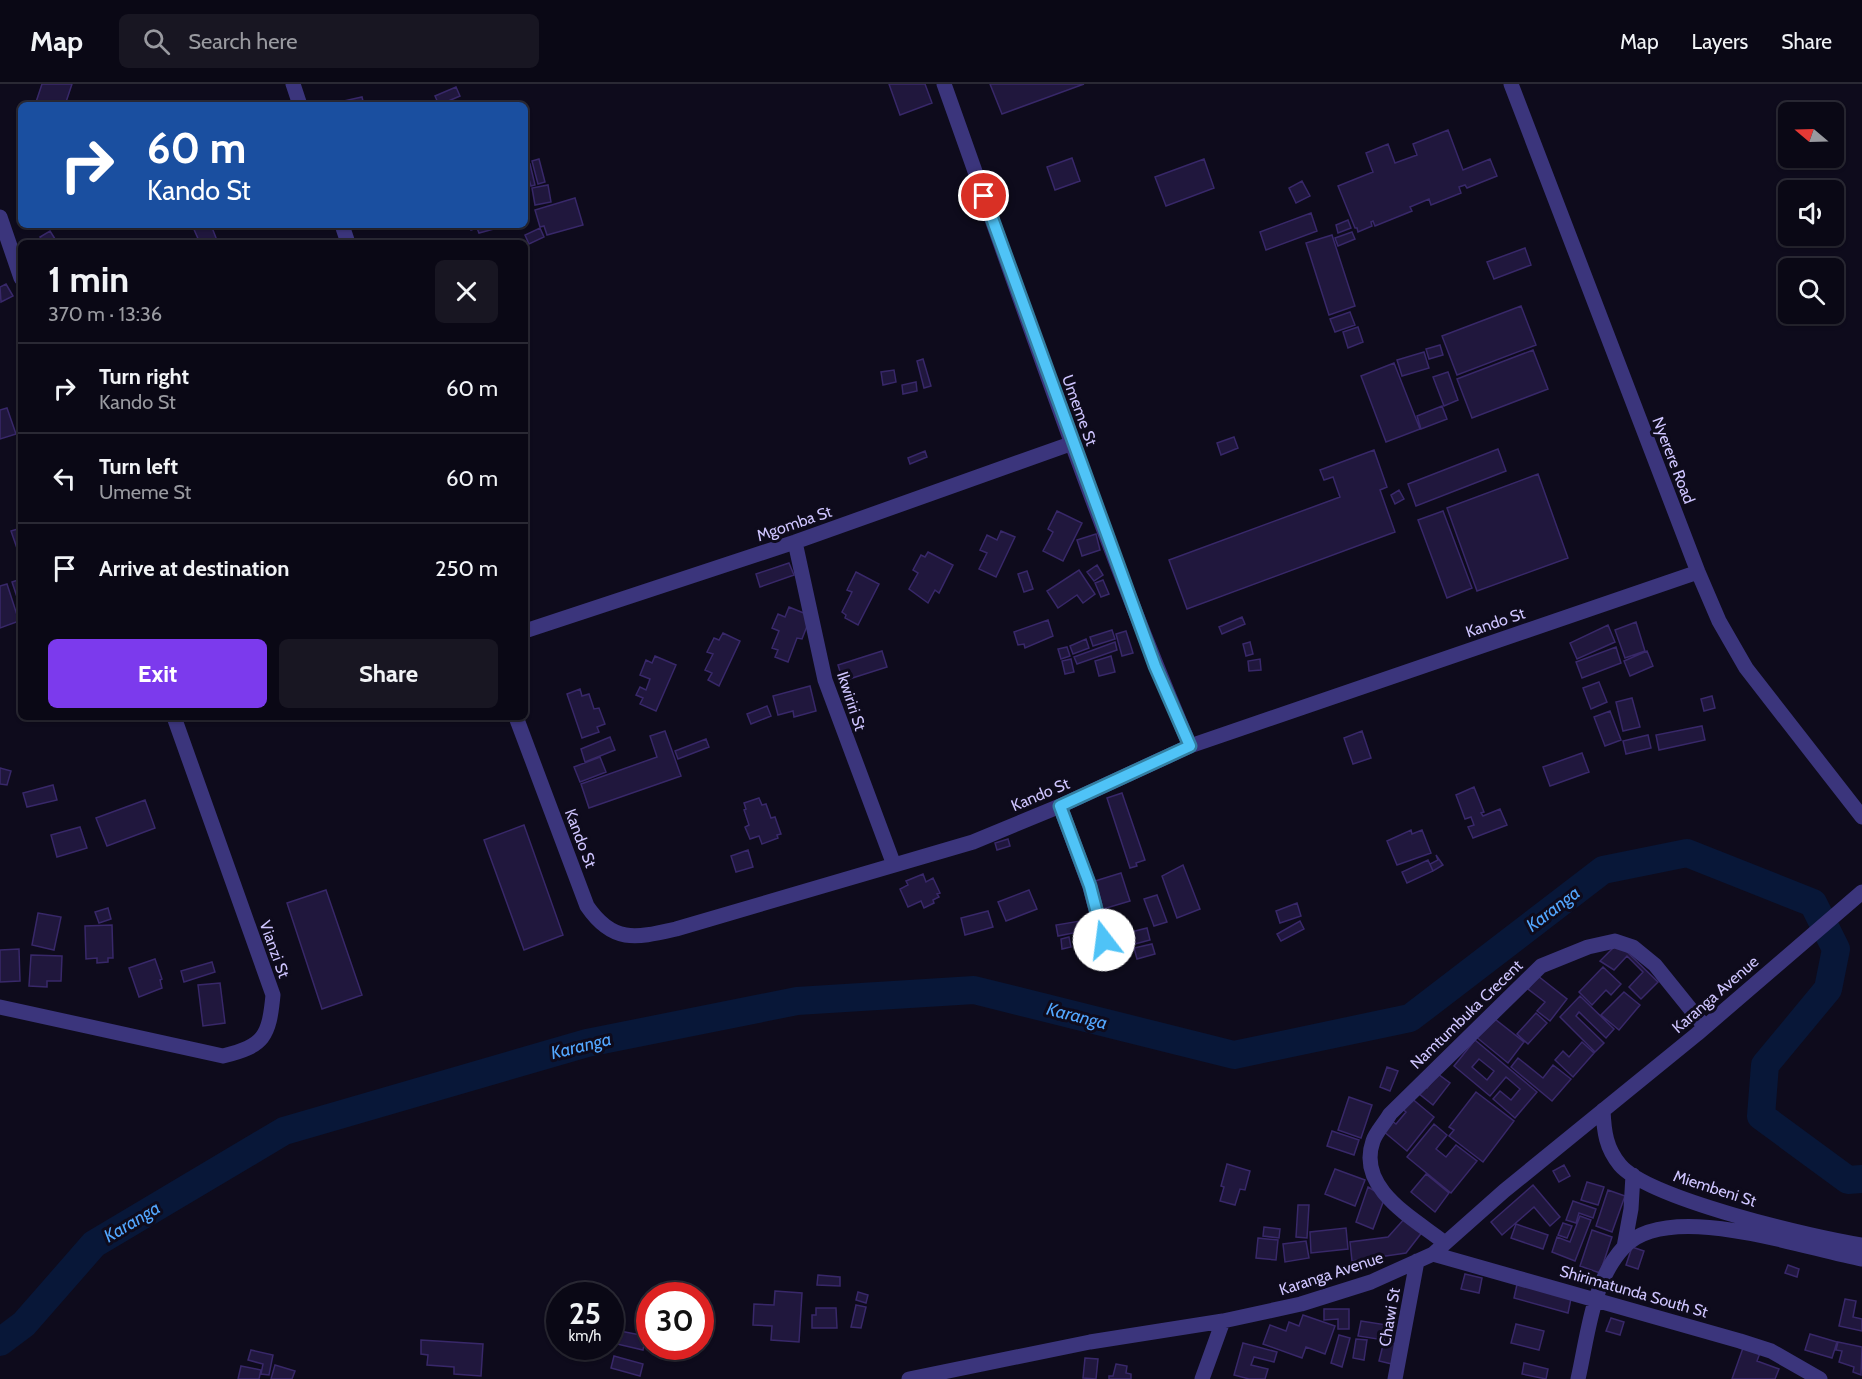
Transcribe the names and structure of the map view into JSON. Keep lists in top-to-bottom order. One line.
{"streets":{"street":["Umeme St","Nyerere Road","Mgomba St","Kando St","Ikwiriri St","Vianzi St","Karanga Avenue","Namtumbuka Crecent","Miembeni St","Shirimatunda South St","Chawi St"]},"crossings":[["Umeme St","Mgomba St"],["Umeme St","Kando St"],["Nyerere Road","Kando St"],["Mgomba St","Ikwiriri St"],["Kando St","Ikwiriri St"],["Karanga Avenue","Namtumbuka Crecent"],["Karanga Avenue","Miembeni St"],["Karanga Avenue","Shirimatunda South St"],["Karanga Avenue","Chawi St"]],"water":["Karanga"],"north":"left","page":{"header":"Map","search":"Search here","nav":["Map","Layers","Share"],"turn":["60 m","Kando St"],"heading":["1 min","370 m · 13:36"],"list":[{"name":"Turn right","note":"Kando St","value":"60 m"},{"name":"Turn left","note":"Umeme St","value":"60 m"},{"name":"Arrive at destination","value":"250 m"}],"buttons":["Exit","Share"],"speed":"25 km/h","limit":"30"}}
